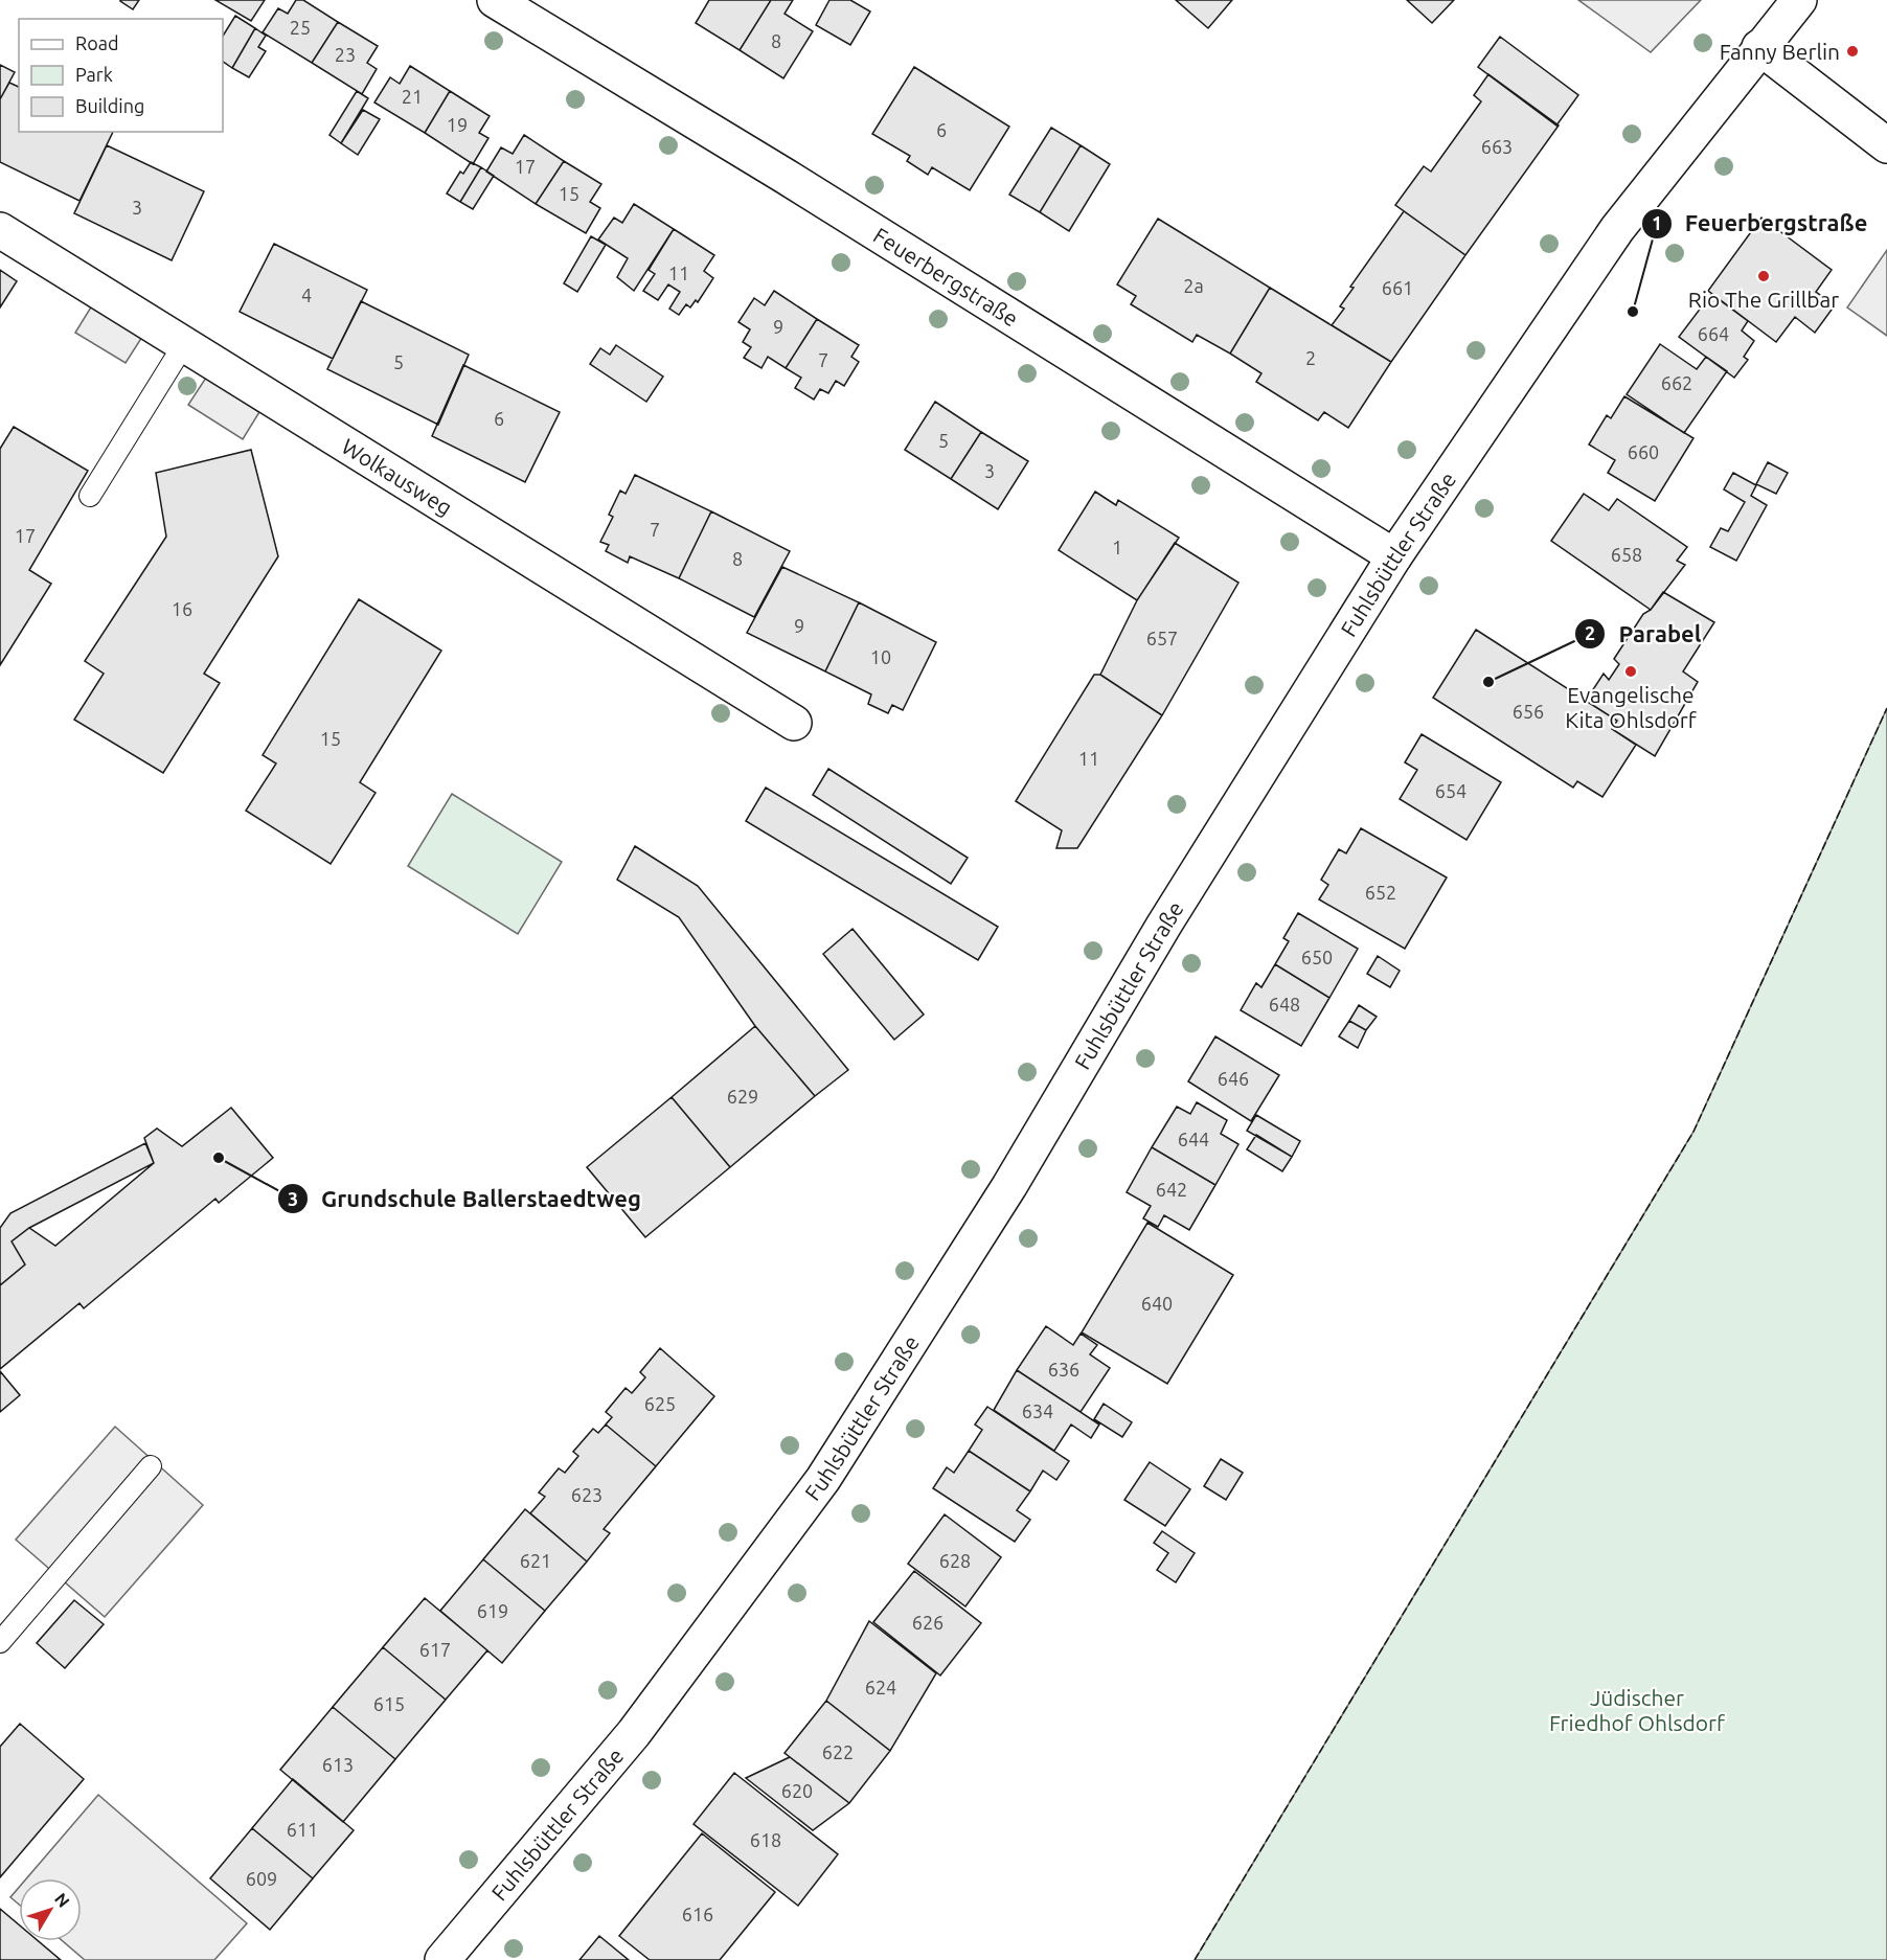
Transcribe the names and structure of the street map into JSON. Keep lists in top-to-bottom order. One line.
{"streets":{"main road":["Feuerbergstraße","Wolkausweg","Fuhlsbüttler Straße"]},"crossings":[["Feuerbergstraße","Fuhlsbüttler Straße"]],"parks":["Jüdischer Friedhof Ohlsdorf"],"places":["Fanny Berlin","Rio The Grillbar","Feuerbergstraße","Evangelische Kita Ohlsdorf","Parabel","Grundschule Ballerstaedtweg"],"house_numbers":["25","8","23","21","19","6","663","17","15","3","11","2a","661","4","9","664","2","7","5","662","6","5","660","3","7","17","1","658","8","16","9","657","10","656","15","11","654","652","650","648","646","629","644","642","640","636","625","634","623","621","628","619","626","617","624","615","622","613","620","611","618","609","616"],"legend":["Road","Park","Building"],"north":"top right"}
